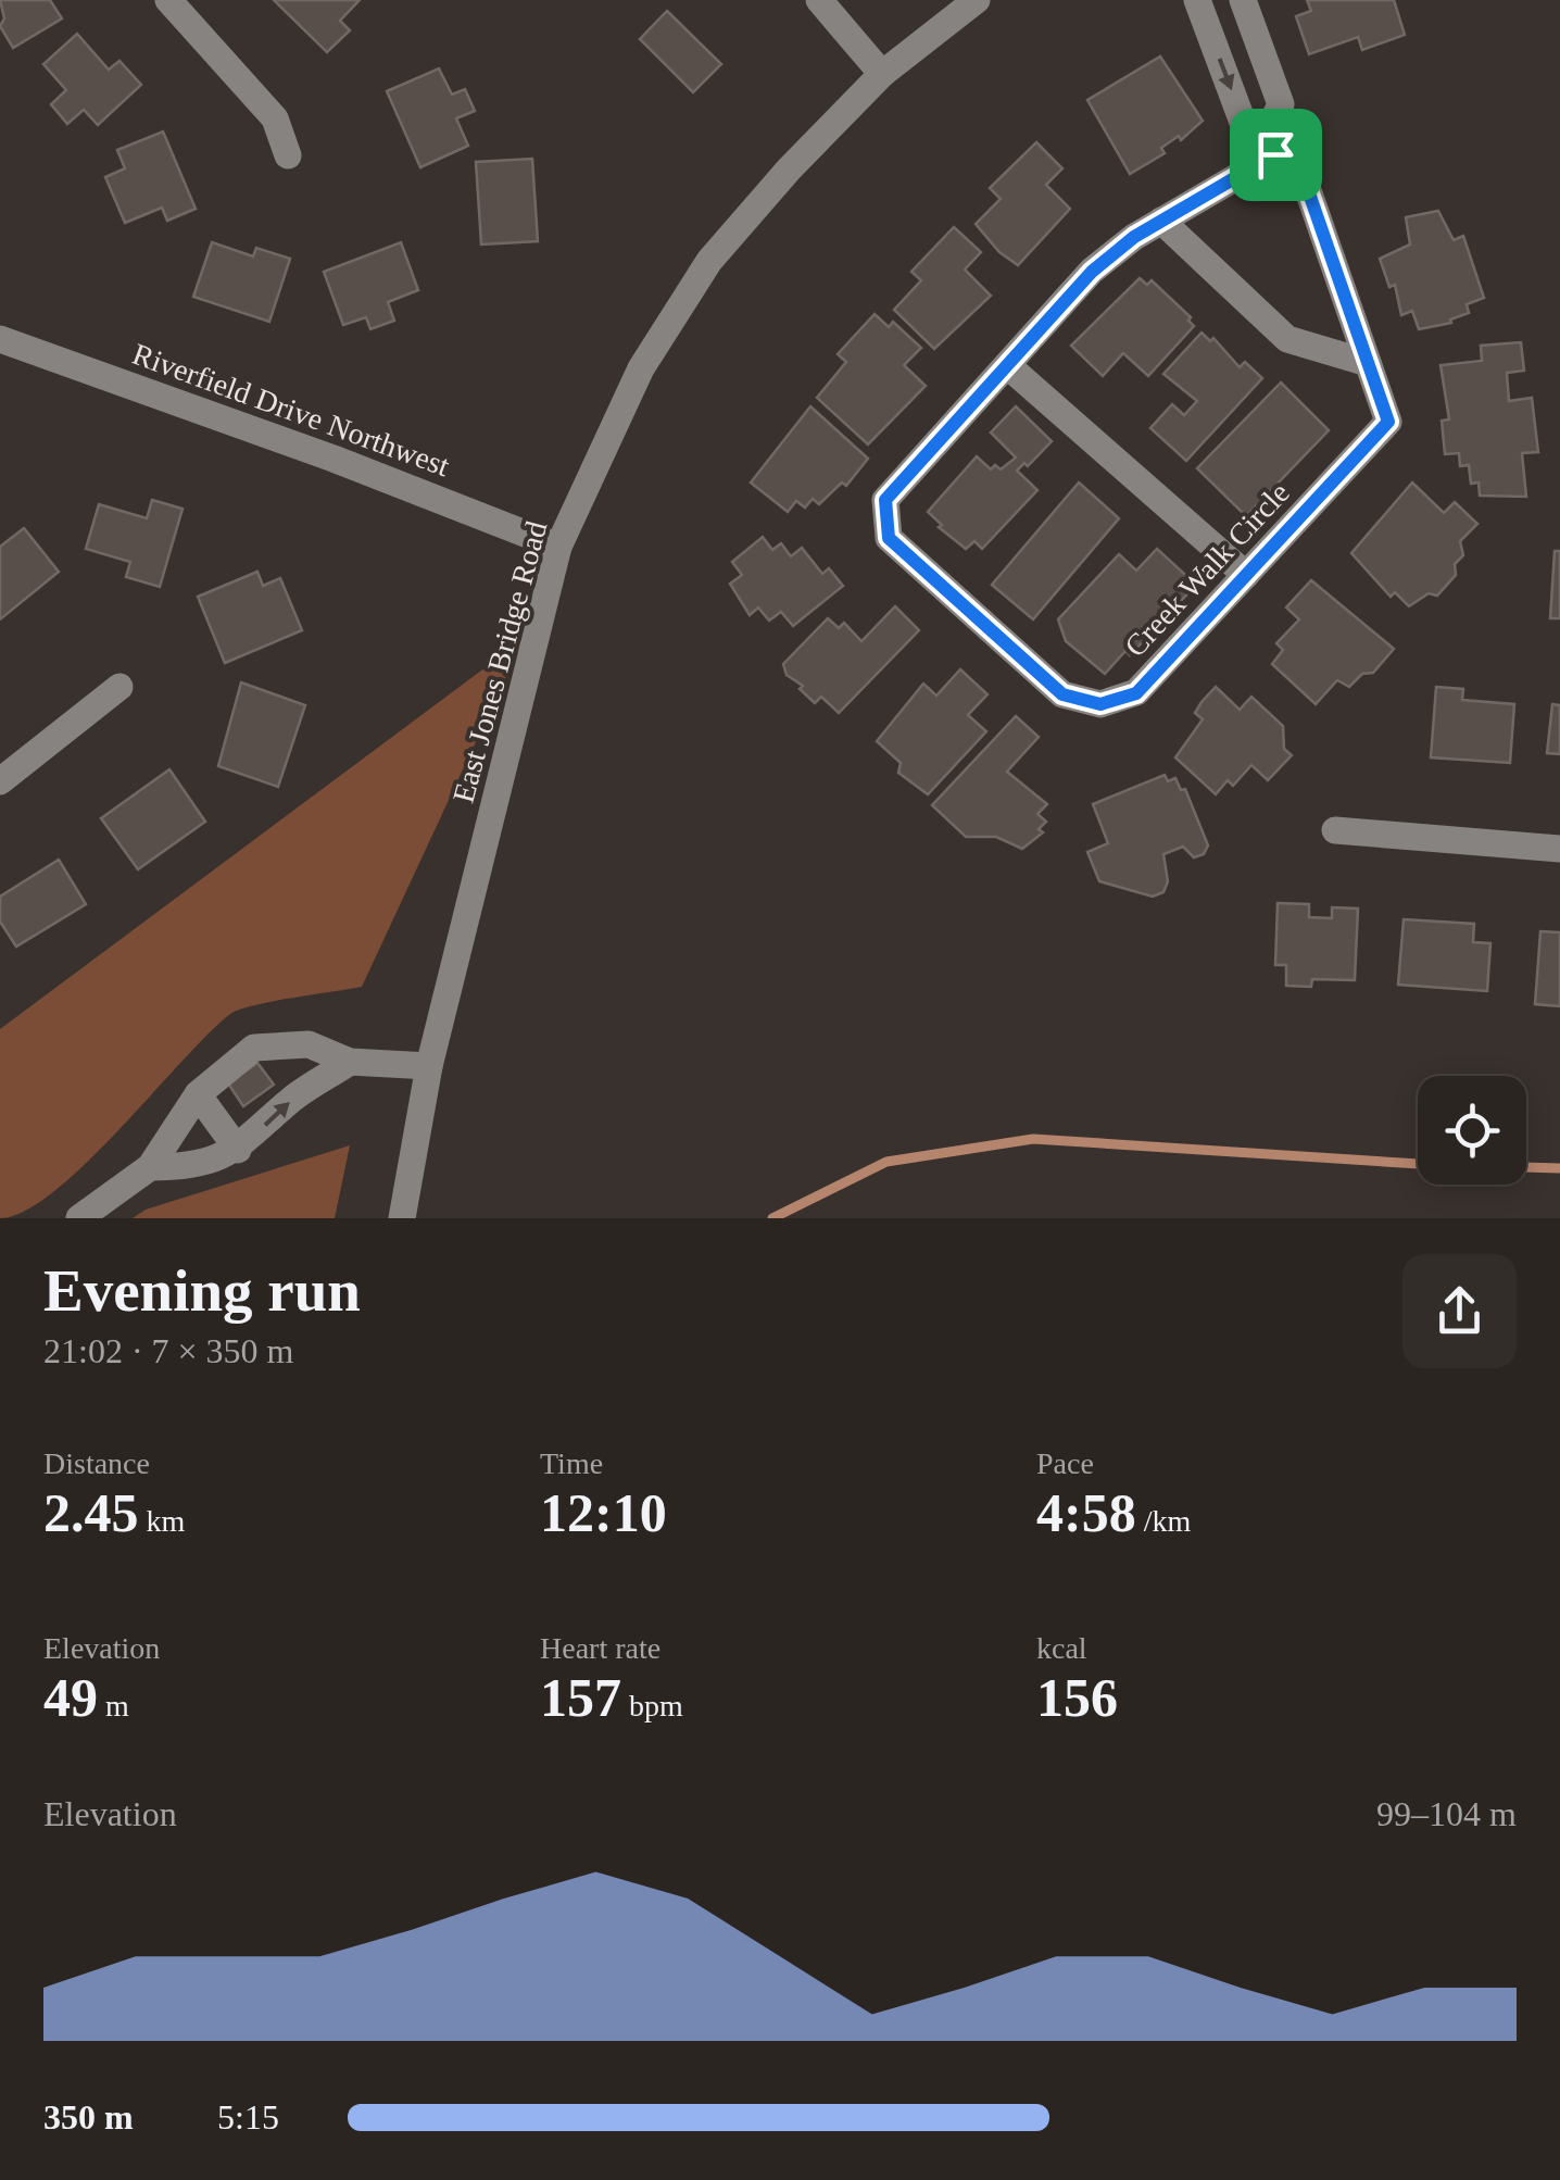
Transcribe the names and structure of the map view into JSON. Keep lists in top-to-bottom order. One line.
{"streets":{"street":["Riverfield Drive Northwest","Creek Walk Circle","East Jones Bridge Road"]},"crossings":[["Riverfield Drive Northwest","East Jones Bridge Road"]],"page":{"heading":["Evening run","21:02 · 7 × 350 m"],"stats":[["Distance","2.45 km"],["Time","12:10"],["Pace","4:58 /km"],["Elevation","49 m"],["Heart rate","157 bpm"],["kcal","156"]],"chart":["Elevation","99–104 m"],"list":[{"name":"350 m","note":"5:15"}]}}
